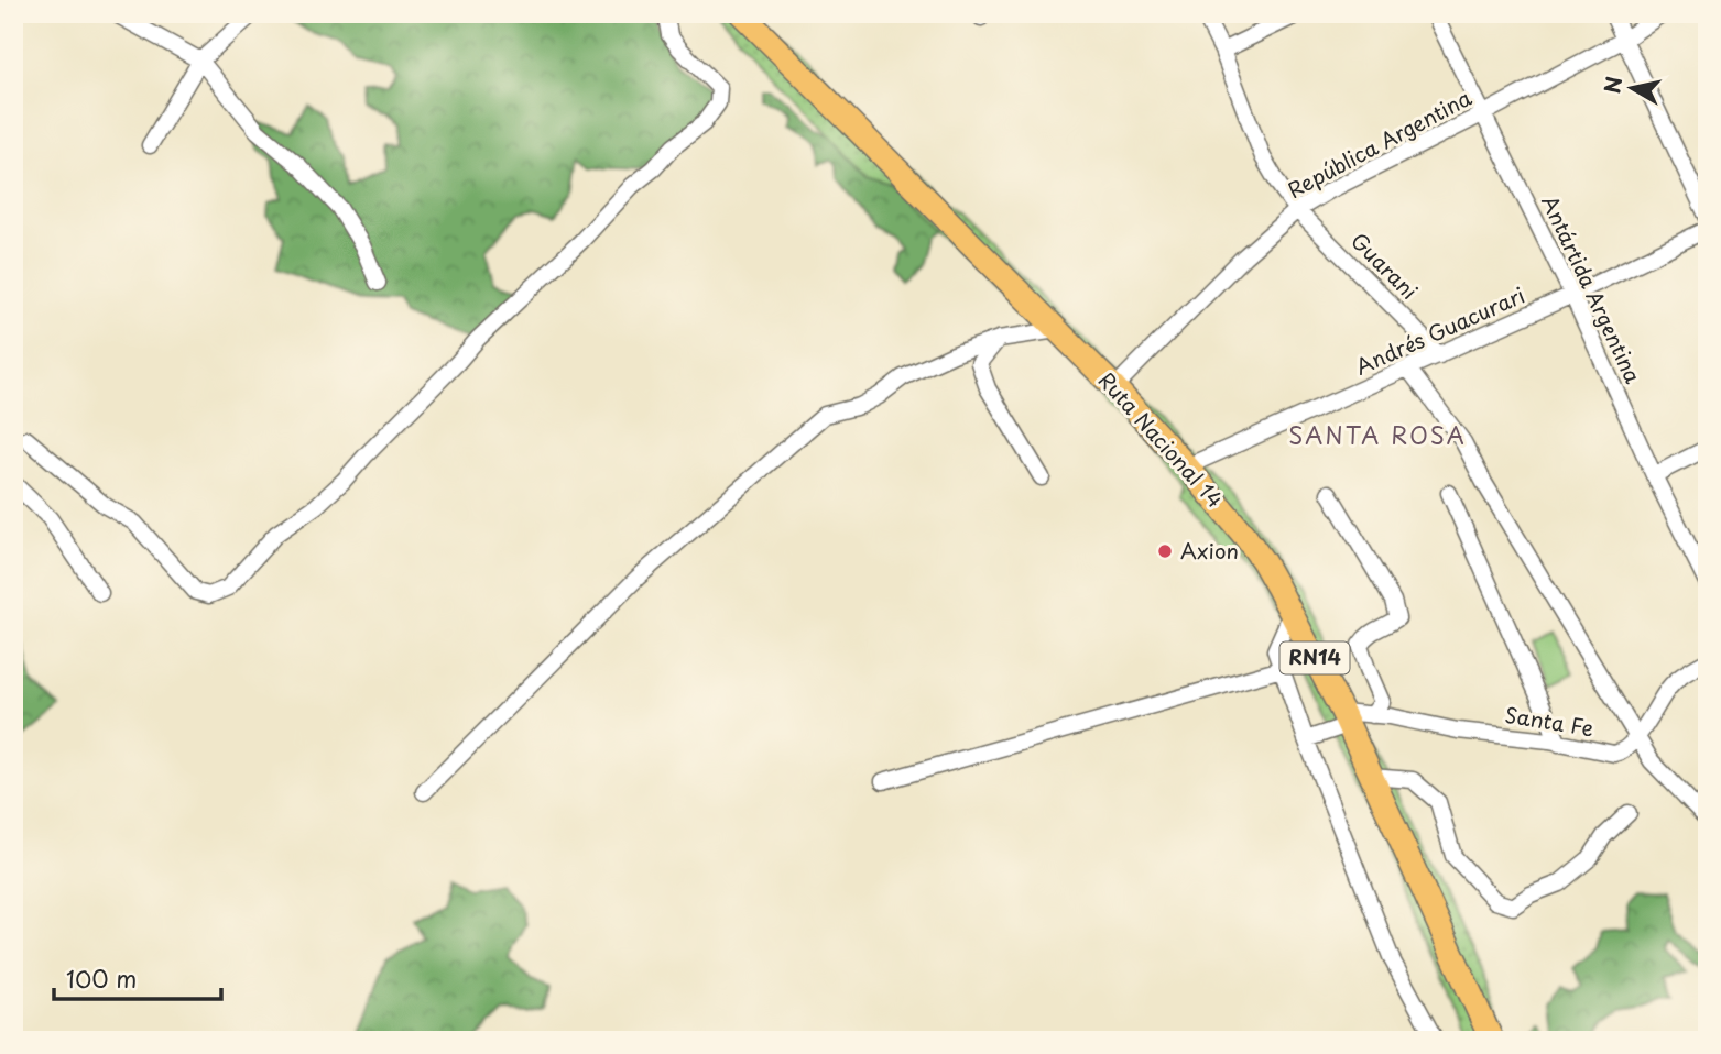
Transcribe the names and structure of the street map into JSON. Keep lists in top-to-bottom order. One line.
{"streets":{"highway":["Ruta Nacional 14","RN14"],"street":["República Argentina","Guarani","Antártida Argentina","Andrés Guacurari","Santa Fe"]},"crossings":[["República Argentina","Guarani"],["República Argentina","Antártida Argentina"],["República Argentina","Ruta Nacional 14"],["Guarani","Andrés Guacurari"],["Antártida Argentina","Andrés Guacurari"],["Andrés Guacurari","Ruta Nacional 14"],["Ruta Nacional 14","Santa Fe"]],"districts":["SANTA ROSA"],"places":["Axion"],"scale_bar":"100 m","north":"left"}
